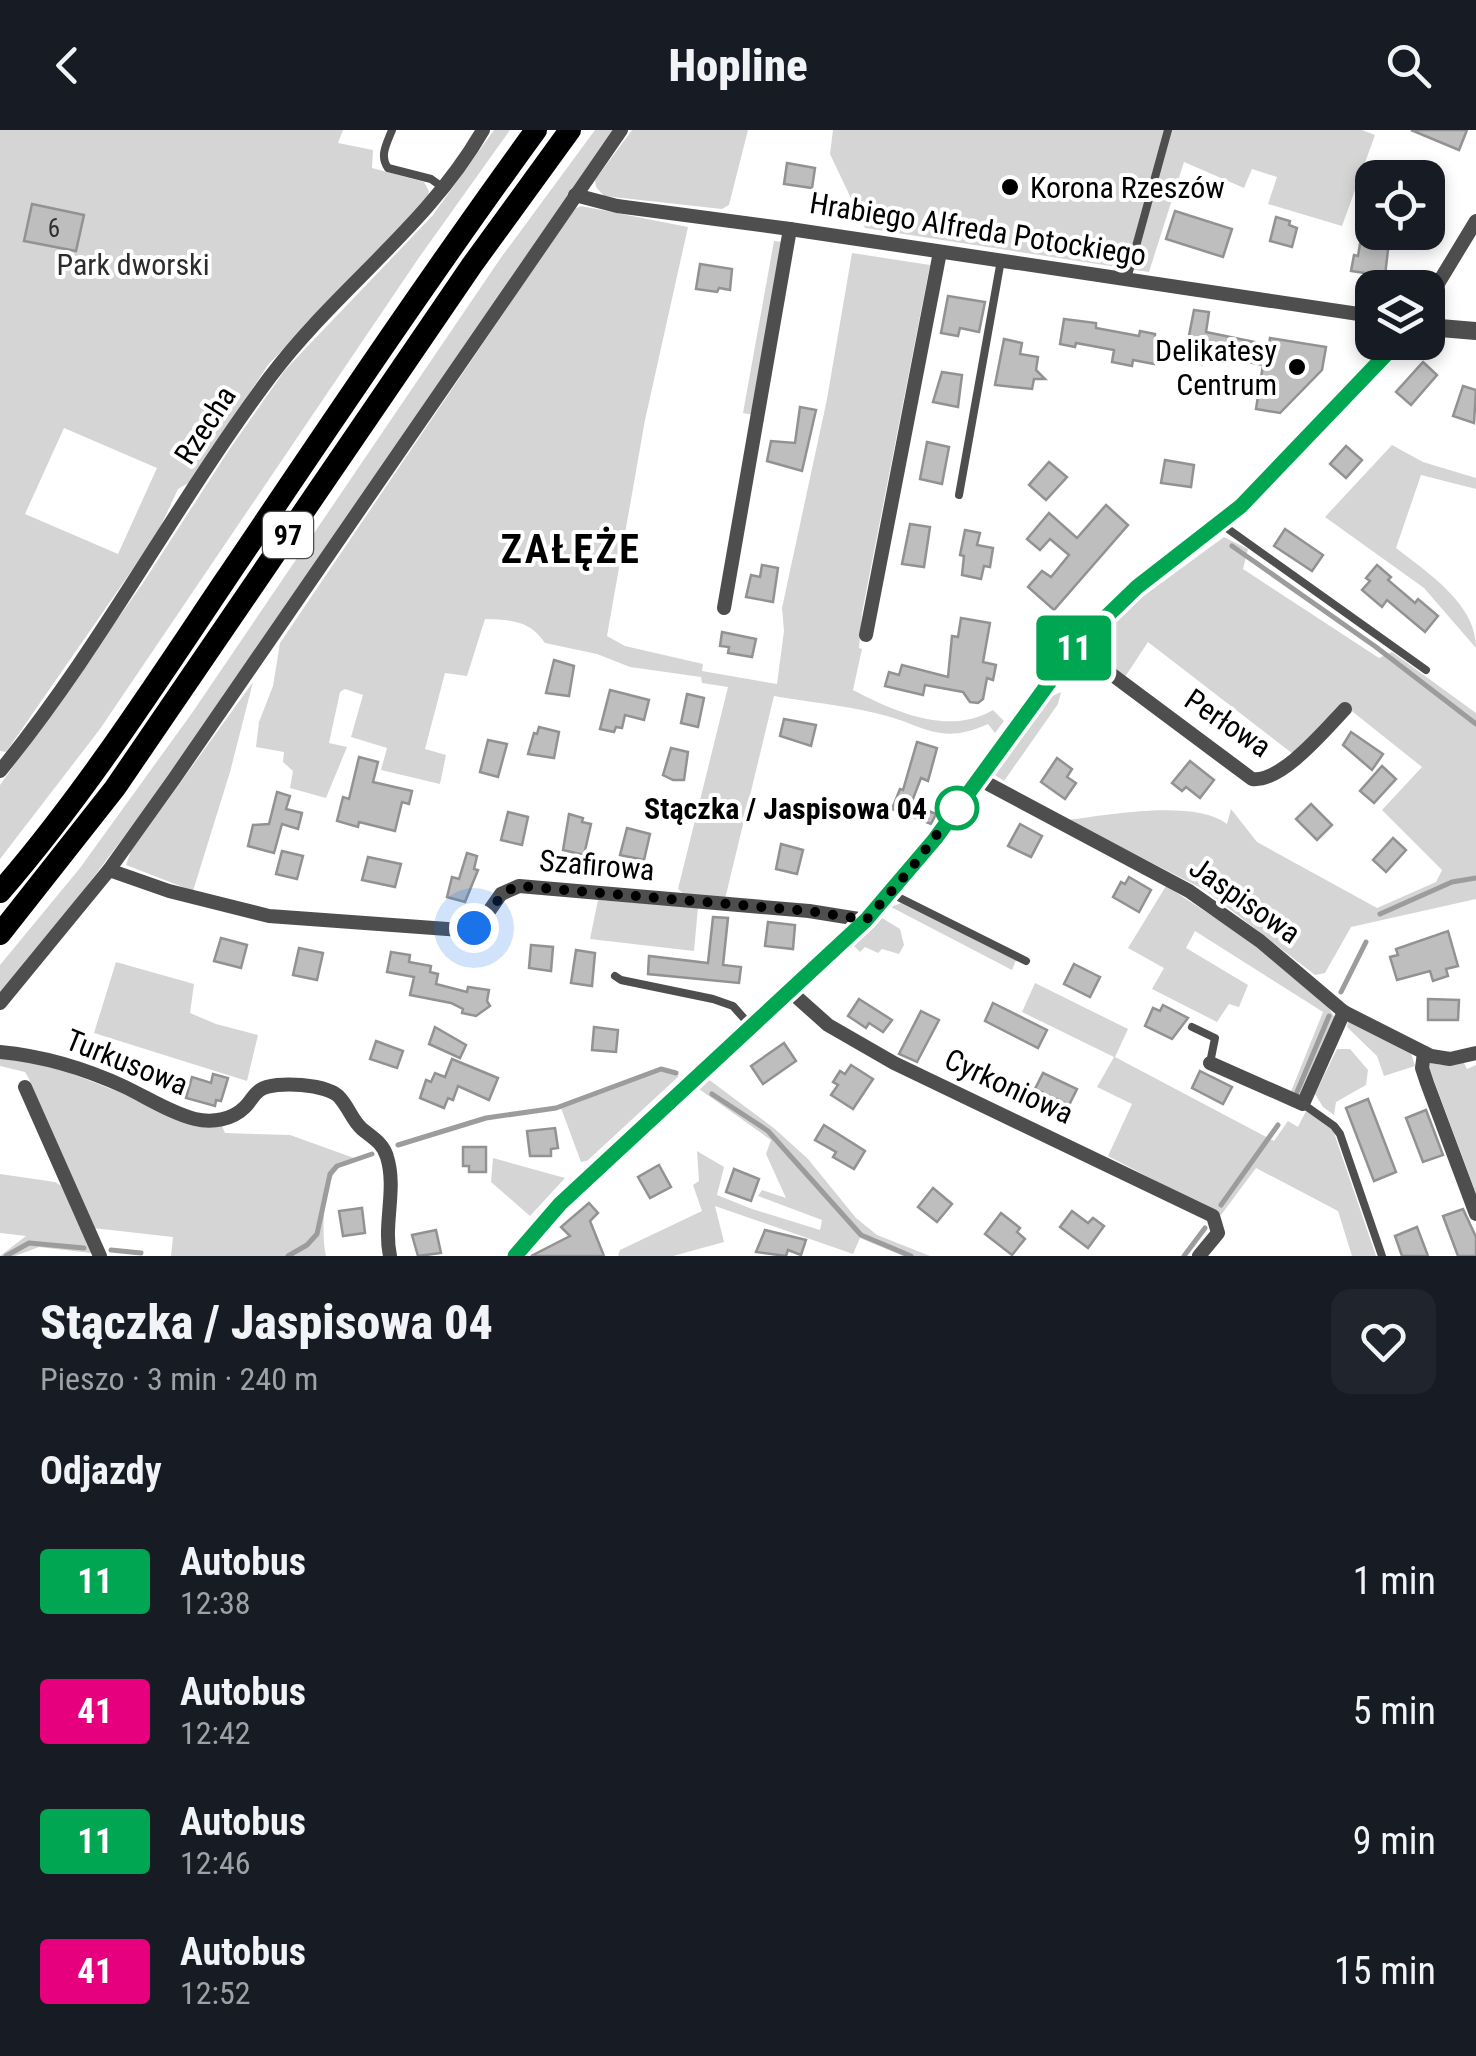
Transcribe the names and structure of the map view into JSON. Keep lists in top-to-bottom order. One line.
{"streets":{"main road":["97"],"street":["Hrabiego Alfreda Potockiego","Rzecha","Perłowa","Szafirowa","Jaspisowa","Turkusowa","Cyrkoniowa"]},"districts":["ZAŁĘŻE"],"parks":["Park dworski"],"places":["Korona Rzeszów","Delikatesy Centrum","Stączka / Jaspisowa 04"],"lines":["bus line 11"],"house_numbers":["6"],"page":{"header":"Hopline","on_map":"11","heading":[["Stączka / Jaspisowa 04","Pieszo · 3 min · 240 m"],"Odjazdy"],"list":[{"mark":"11","name":"Autobus","note":"12:38","value":"1 min"},{"mark":"41","name":"Autobus","note":"12:42","value":"5 min"},{"mark":"11","name":"Autobus","note":"12:46","value":"9 min"},{"mark":"41","name":"Autobus","note":"12:52","value":"15 min"}]}}
